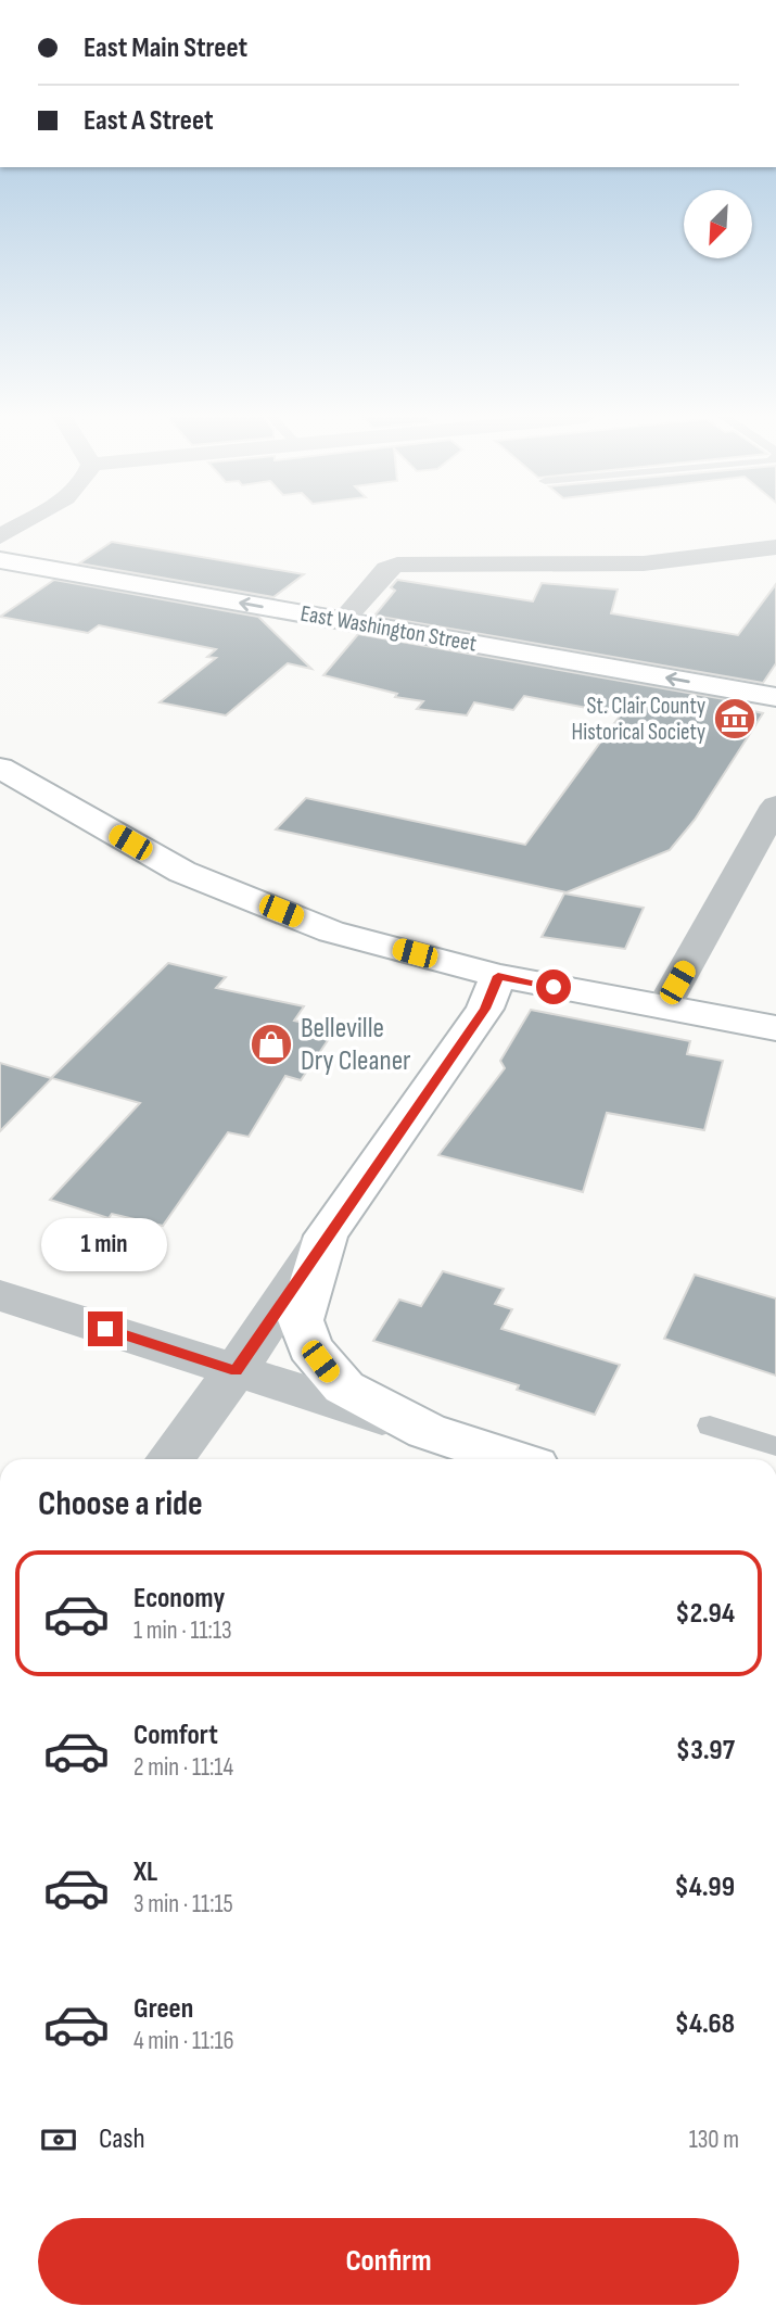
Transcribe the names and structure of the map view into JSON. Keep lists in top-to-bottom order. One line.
{"streets":{"main road":["East Washington Street"]},"places":{"museum":["St. Clair County Historical Society"],"shop":["Belleville Dry Cleaner"]},"north":"bottom left","page":{"banner":["East Main Street","East A Street"],"bubble":"1 min","heading":"Choose a ride","list":[{"name":"Economy","note":"1 min · 11:13","value":"$2.94"},{"name":"Comfort","note":"2 min · 11:14","value":"$3.97"},{"name":"XL","note":"3 min · 11:15","value":"$4.99"},{"name":"Green","note":"4 min · 11:16","value":"$4.68"}],"pay":["Cash","130 m"],"buttons":"Confirm"}}
